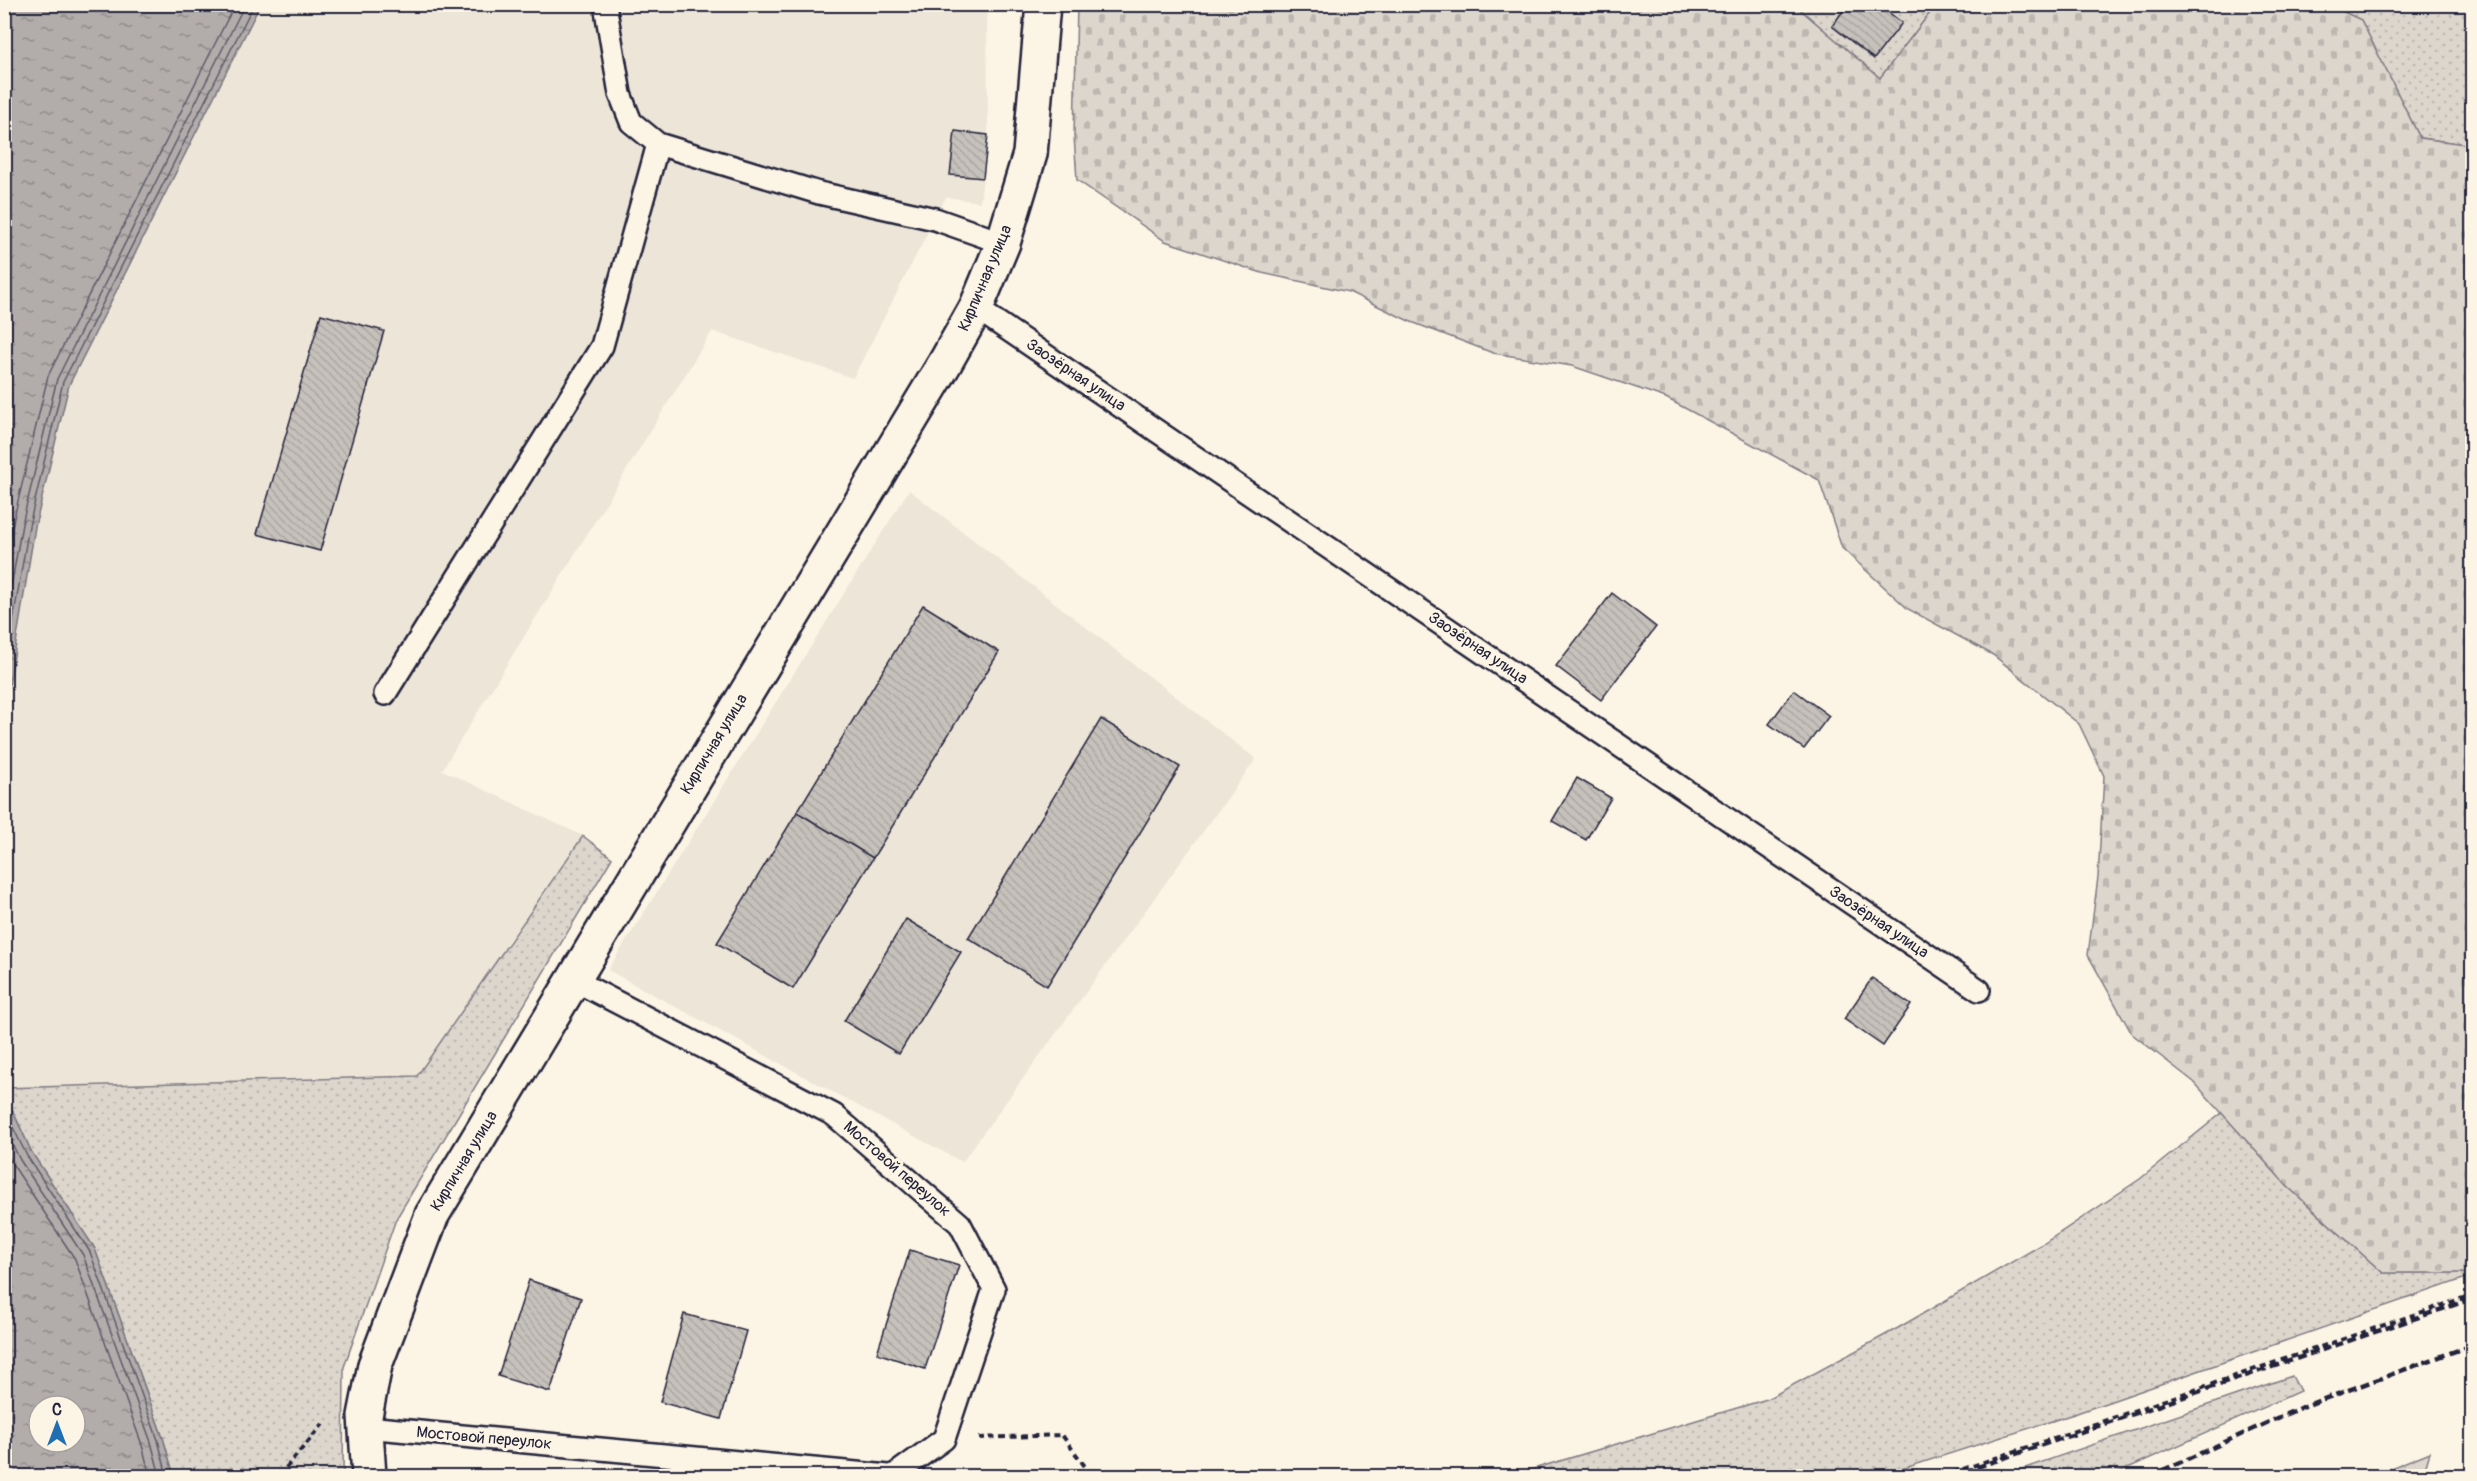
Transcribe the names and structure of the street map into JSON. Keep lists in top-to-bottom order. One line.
{"streets":{"street":["Кирпичная улица"],"lane":["Заозёрная улица","Мостовой переулок"]},"crossings":[["Кирпичная улица","Заозёрная улица"],["Кирпичная улица","Мостовой переулок"]],"north":"top"}
